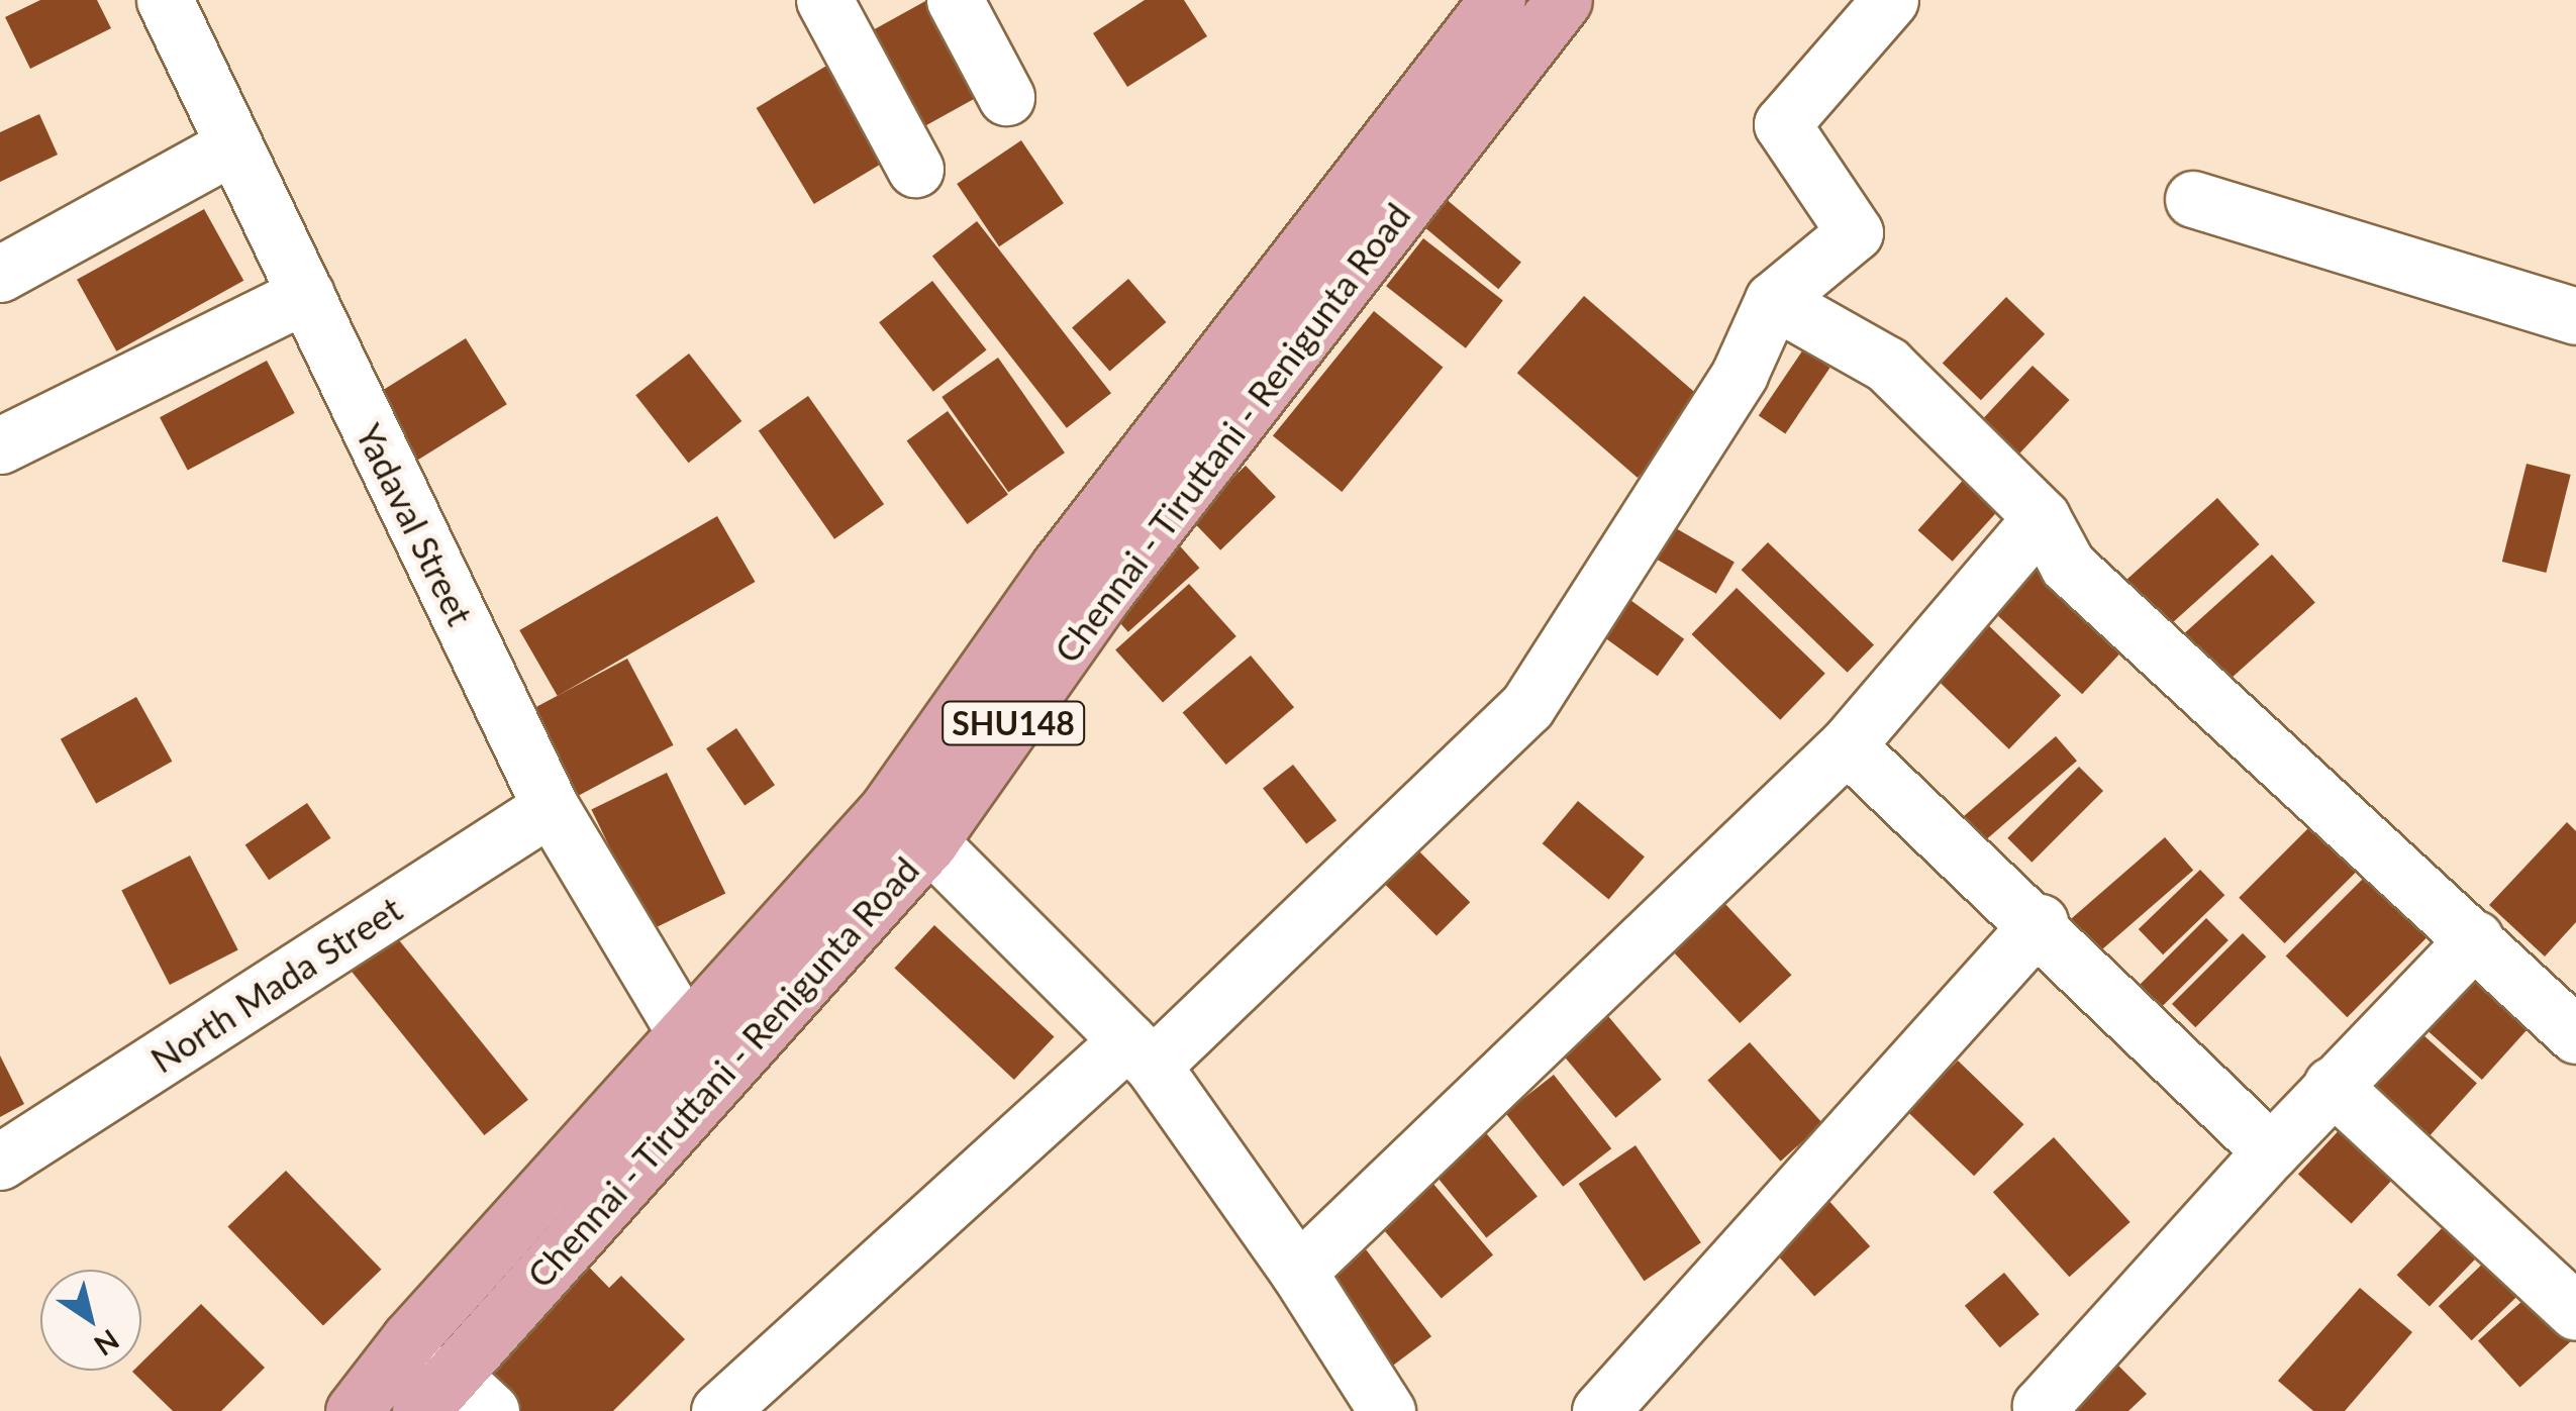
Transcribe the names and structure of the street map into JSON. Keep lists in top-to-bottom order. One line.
{"streets":{"main road":["Chennai - Tiruttani - Renigunta Road","SHU148"],"street":["Yadaval Street","North Mada Street"]},"crossings":[["Chennai - Tiruttani - Renigunta Road","Yadaval Street"],["Yadaval Street","North Mada Street"]],"north":"bottom right"}
